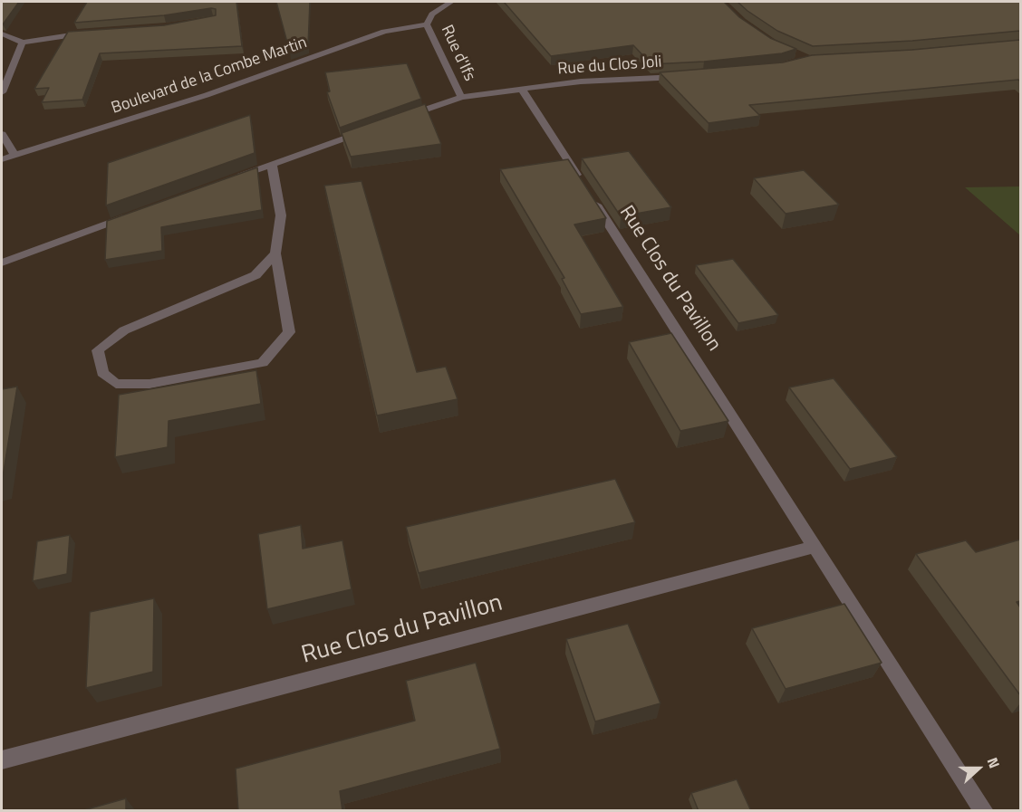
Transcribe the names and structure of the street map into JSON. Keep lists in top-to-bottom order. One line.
{"streets":{"street":["Rue d'Ifs","Rue du Clos Joli","Boulevard de la Combe Martin","Rue Clos du Pavillon"]},"crossings":[["Rue d'Ifs","Rue du Clos Joli"],["Rue d'Ifs","Boulevard de la Combe Martin"],["Rue du Clos Joli","Rue Clos du Pavillon"]],"north":"right"}
